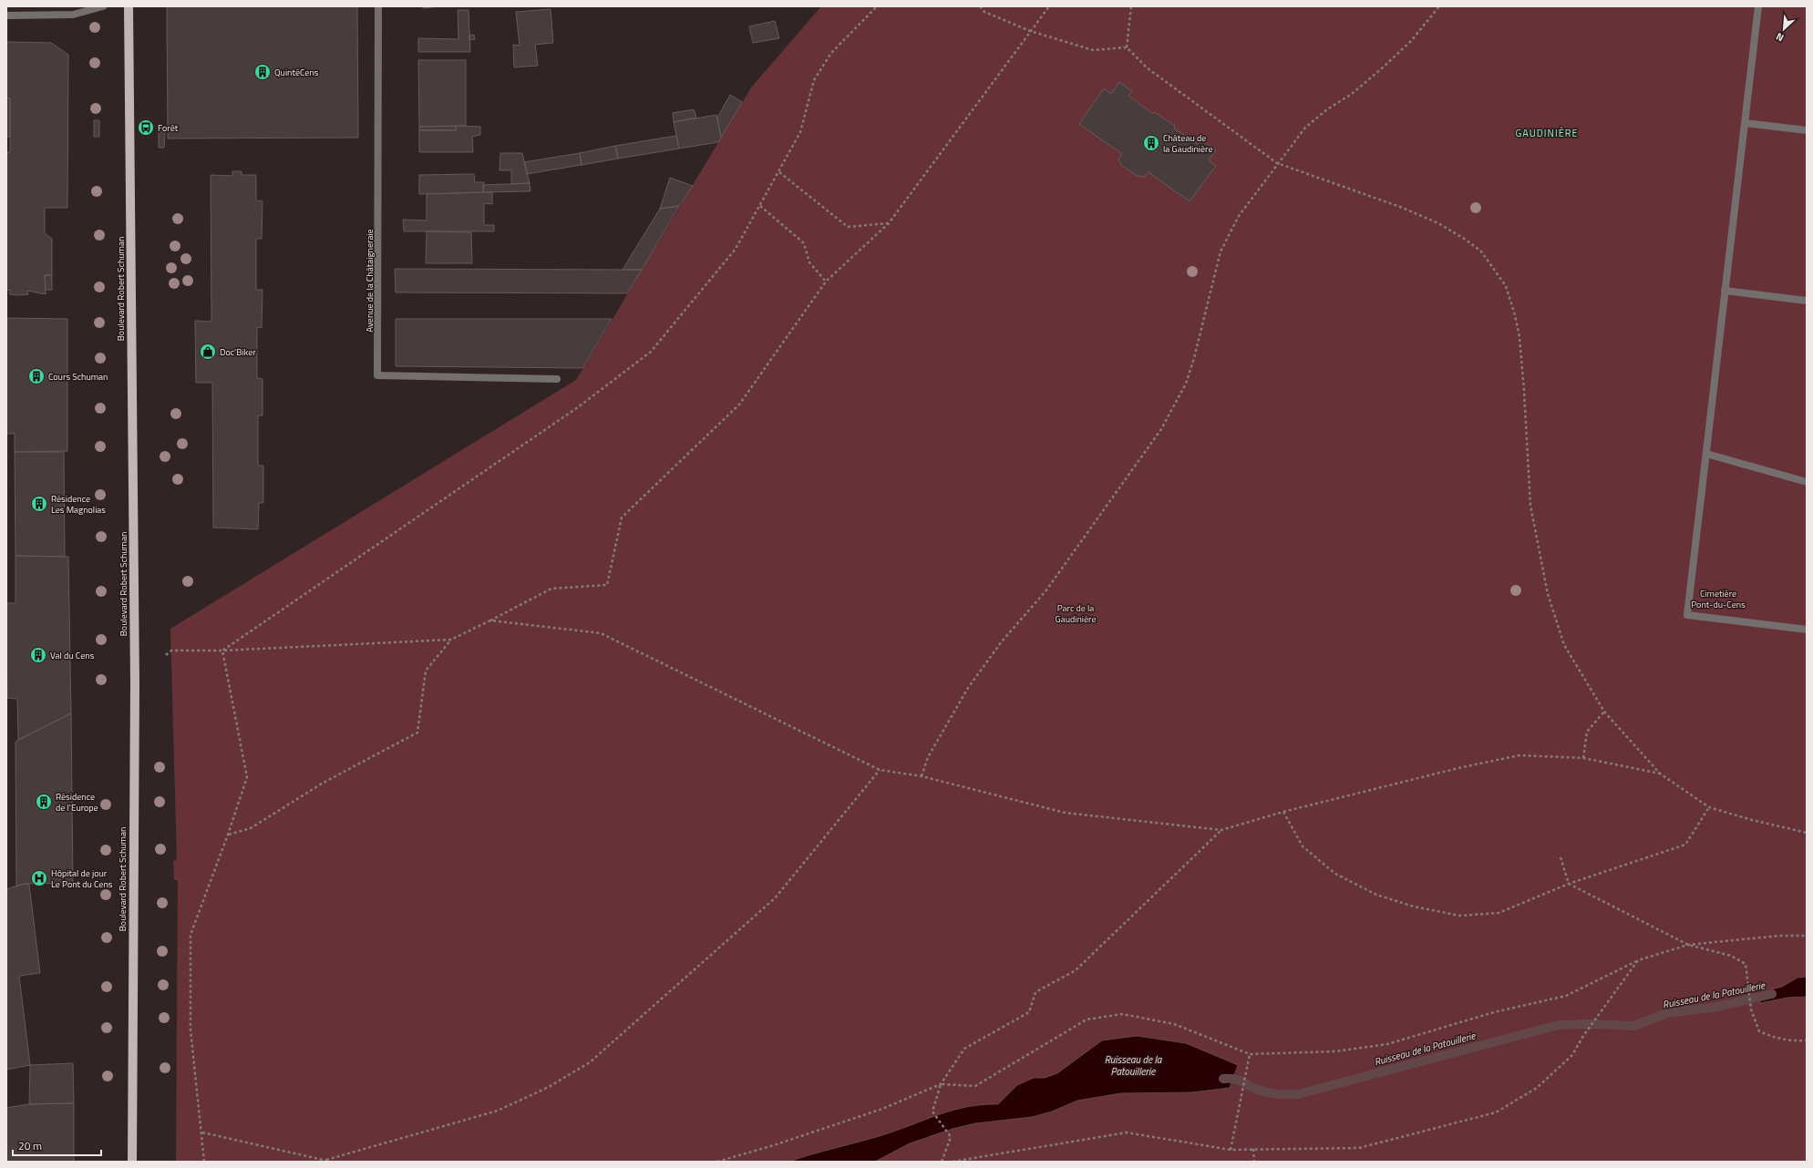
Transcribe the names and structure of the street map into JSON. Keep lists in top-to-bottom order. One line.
{"streets":{"main road":["Boulevard Robert Schuman"],"street":["Avenue de la Châtaigneraie"]},"districts":["GAUDINIÈRE"],"water":["Ruisseau de la Patouillerie"],"parks":["Cimetière Pont-du-Cens","Parc de la Gaudinière"],"places":{"building":["QuintéCens","Château de la Gaudinière","Cours Schuman","Résidence Les Magnolias","Val du Cens","Résidence de l'Europe"],"bus stop":["Forêt"],"shop":["Doc'Biker"],"hospital":["Hôpital de jour Le Pont du Cens"]},"scale_bar":"20 m","north":"bottom left"}
